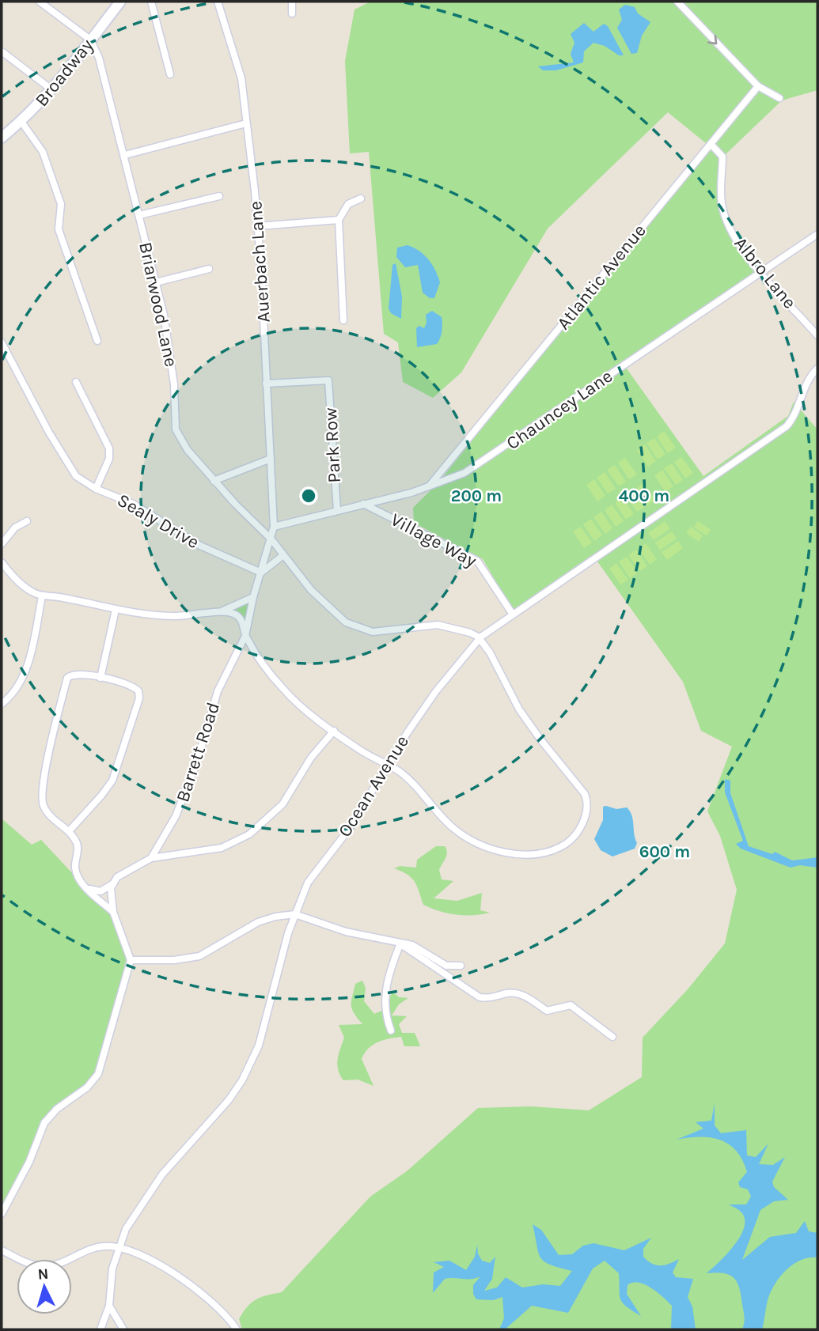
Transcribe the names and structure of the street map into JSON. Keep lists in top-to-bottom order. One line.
{"streets":{"main road":["Broadway"],"street":["Auerbach Lane","Albro Lane","Atlantic Avenue","Briarwood Lane","Chauncey Lane","Park Row","Sealy Drive","Village Way","Barrett Road","Ocean Avenue"]},"crossings":[["Broadway","Briarwood Lane"],["Auerbach Lane","Chauncey Lane"],["Auerbach Lane","Park Row"],["Albro Lane","Atlantic Avenue"],["Albro Lane","Chauncey Lane"],["Atlantic Avenue","Chauncey Lane"],["Briarwood Lane","Barrett Road"],["Briarwood Lane","Ocean Avenue"],["Chauncey Lane","Park Row"],["Chauncey Lane","Village Way"],["Sealy Drive","Barrett Road"],["Village Way","Ocean Avenue"]],"north":"top","rings":["200 m","400 m","600 m"]}
